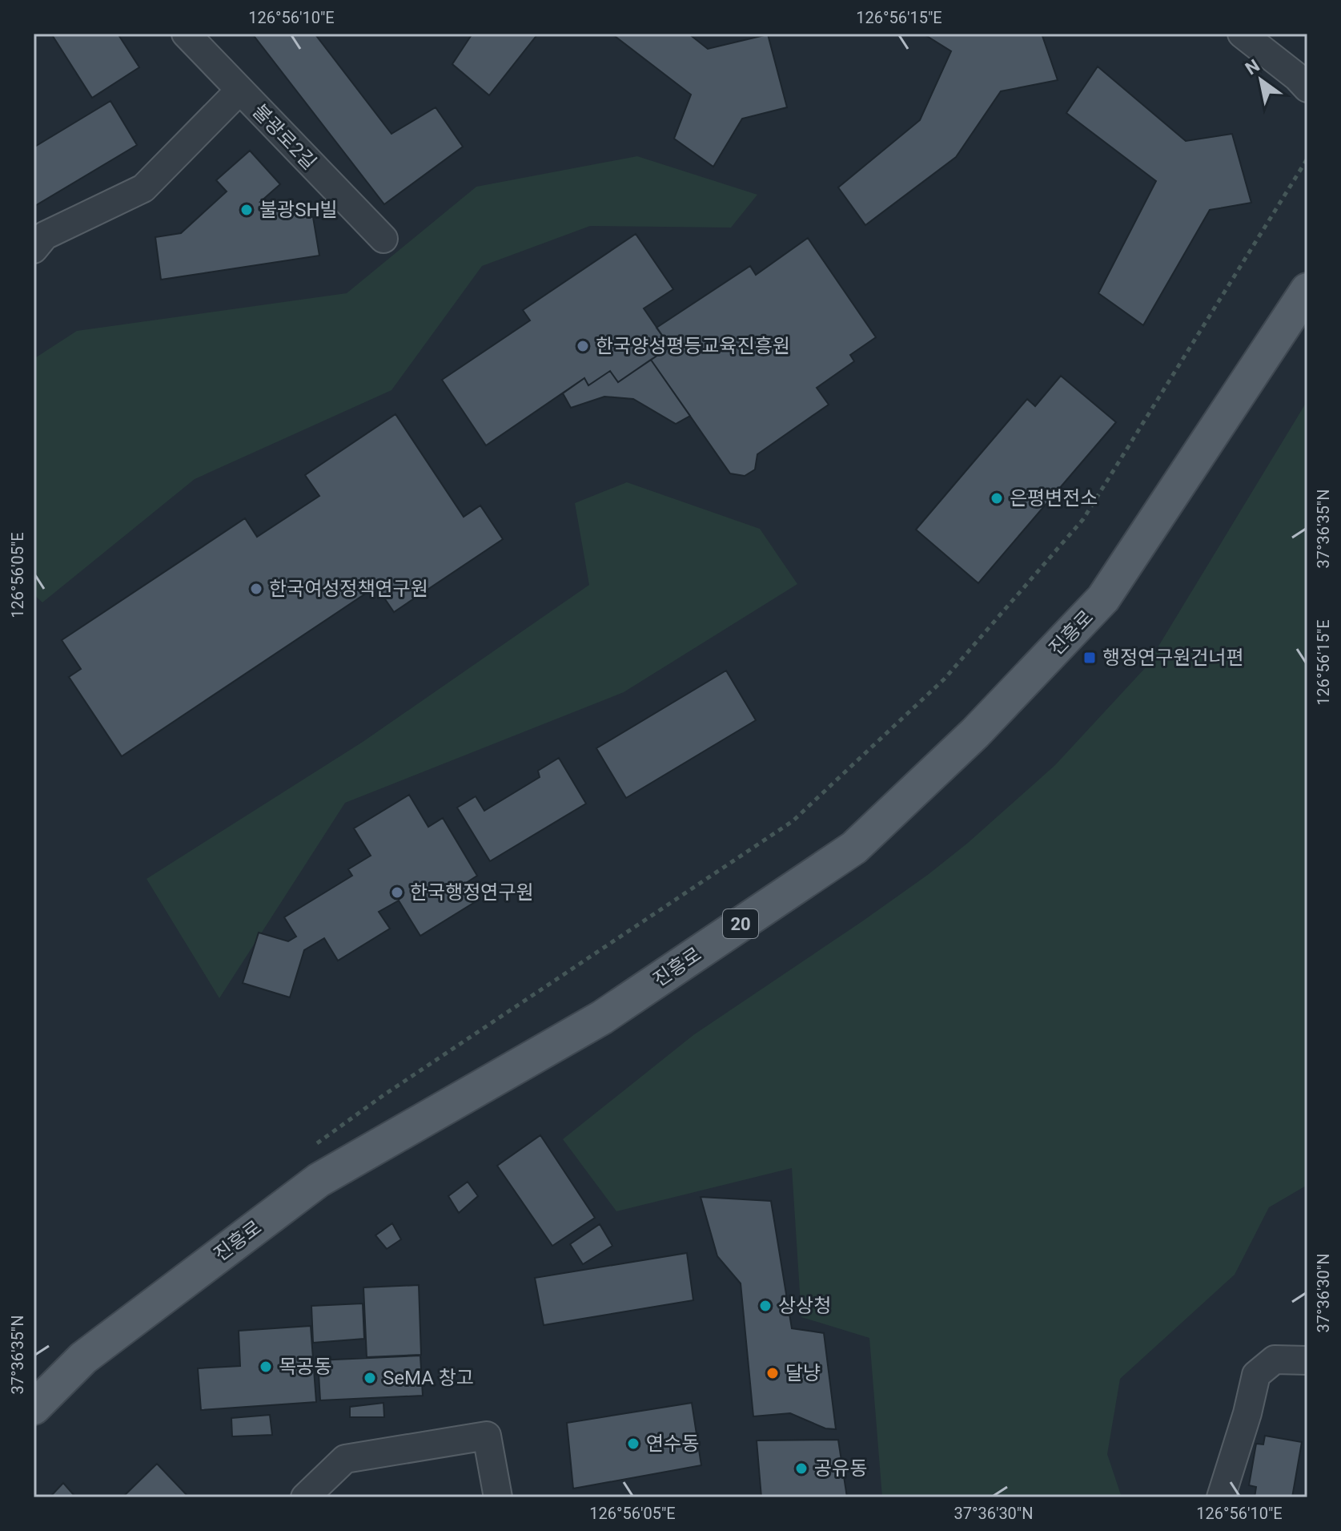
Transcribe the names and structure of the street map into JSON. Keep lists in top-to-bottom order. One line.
{"streets":{"main road":["진흥로","20"],"street":["불광로2길"]},"places":{"other":["불광SH빌","한국양성평등교육진흥원","은평변전소","한국여성정책연구원","한국행정연구원","상상청","목공동","달냥","SeMA 창고","연수동","공유동"],"transit":["행정연구원건너편"]},"north":"top left","coordinates":["126°56'10\"E","126°56'15\"E","37°36'35\"N","126°56'05\"E","37°36'30\"N"]}
